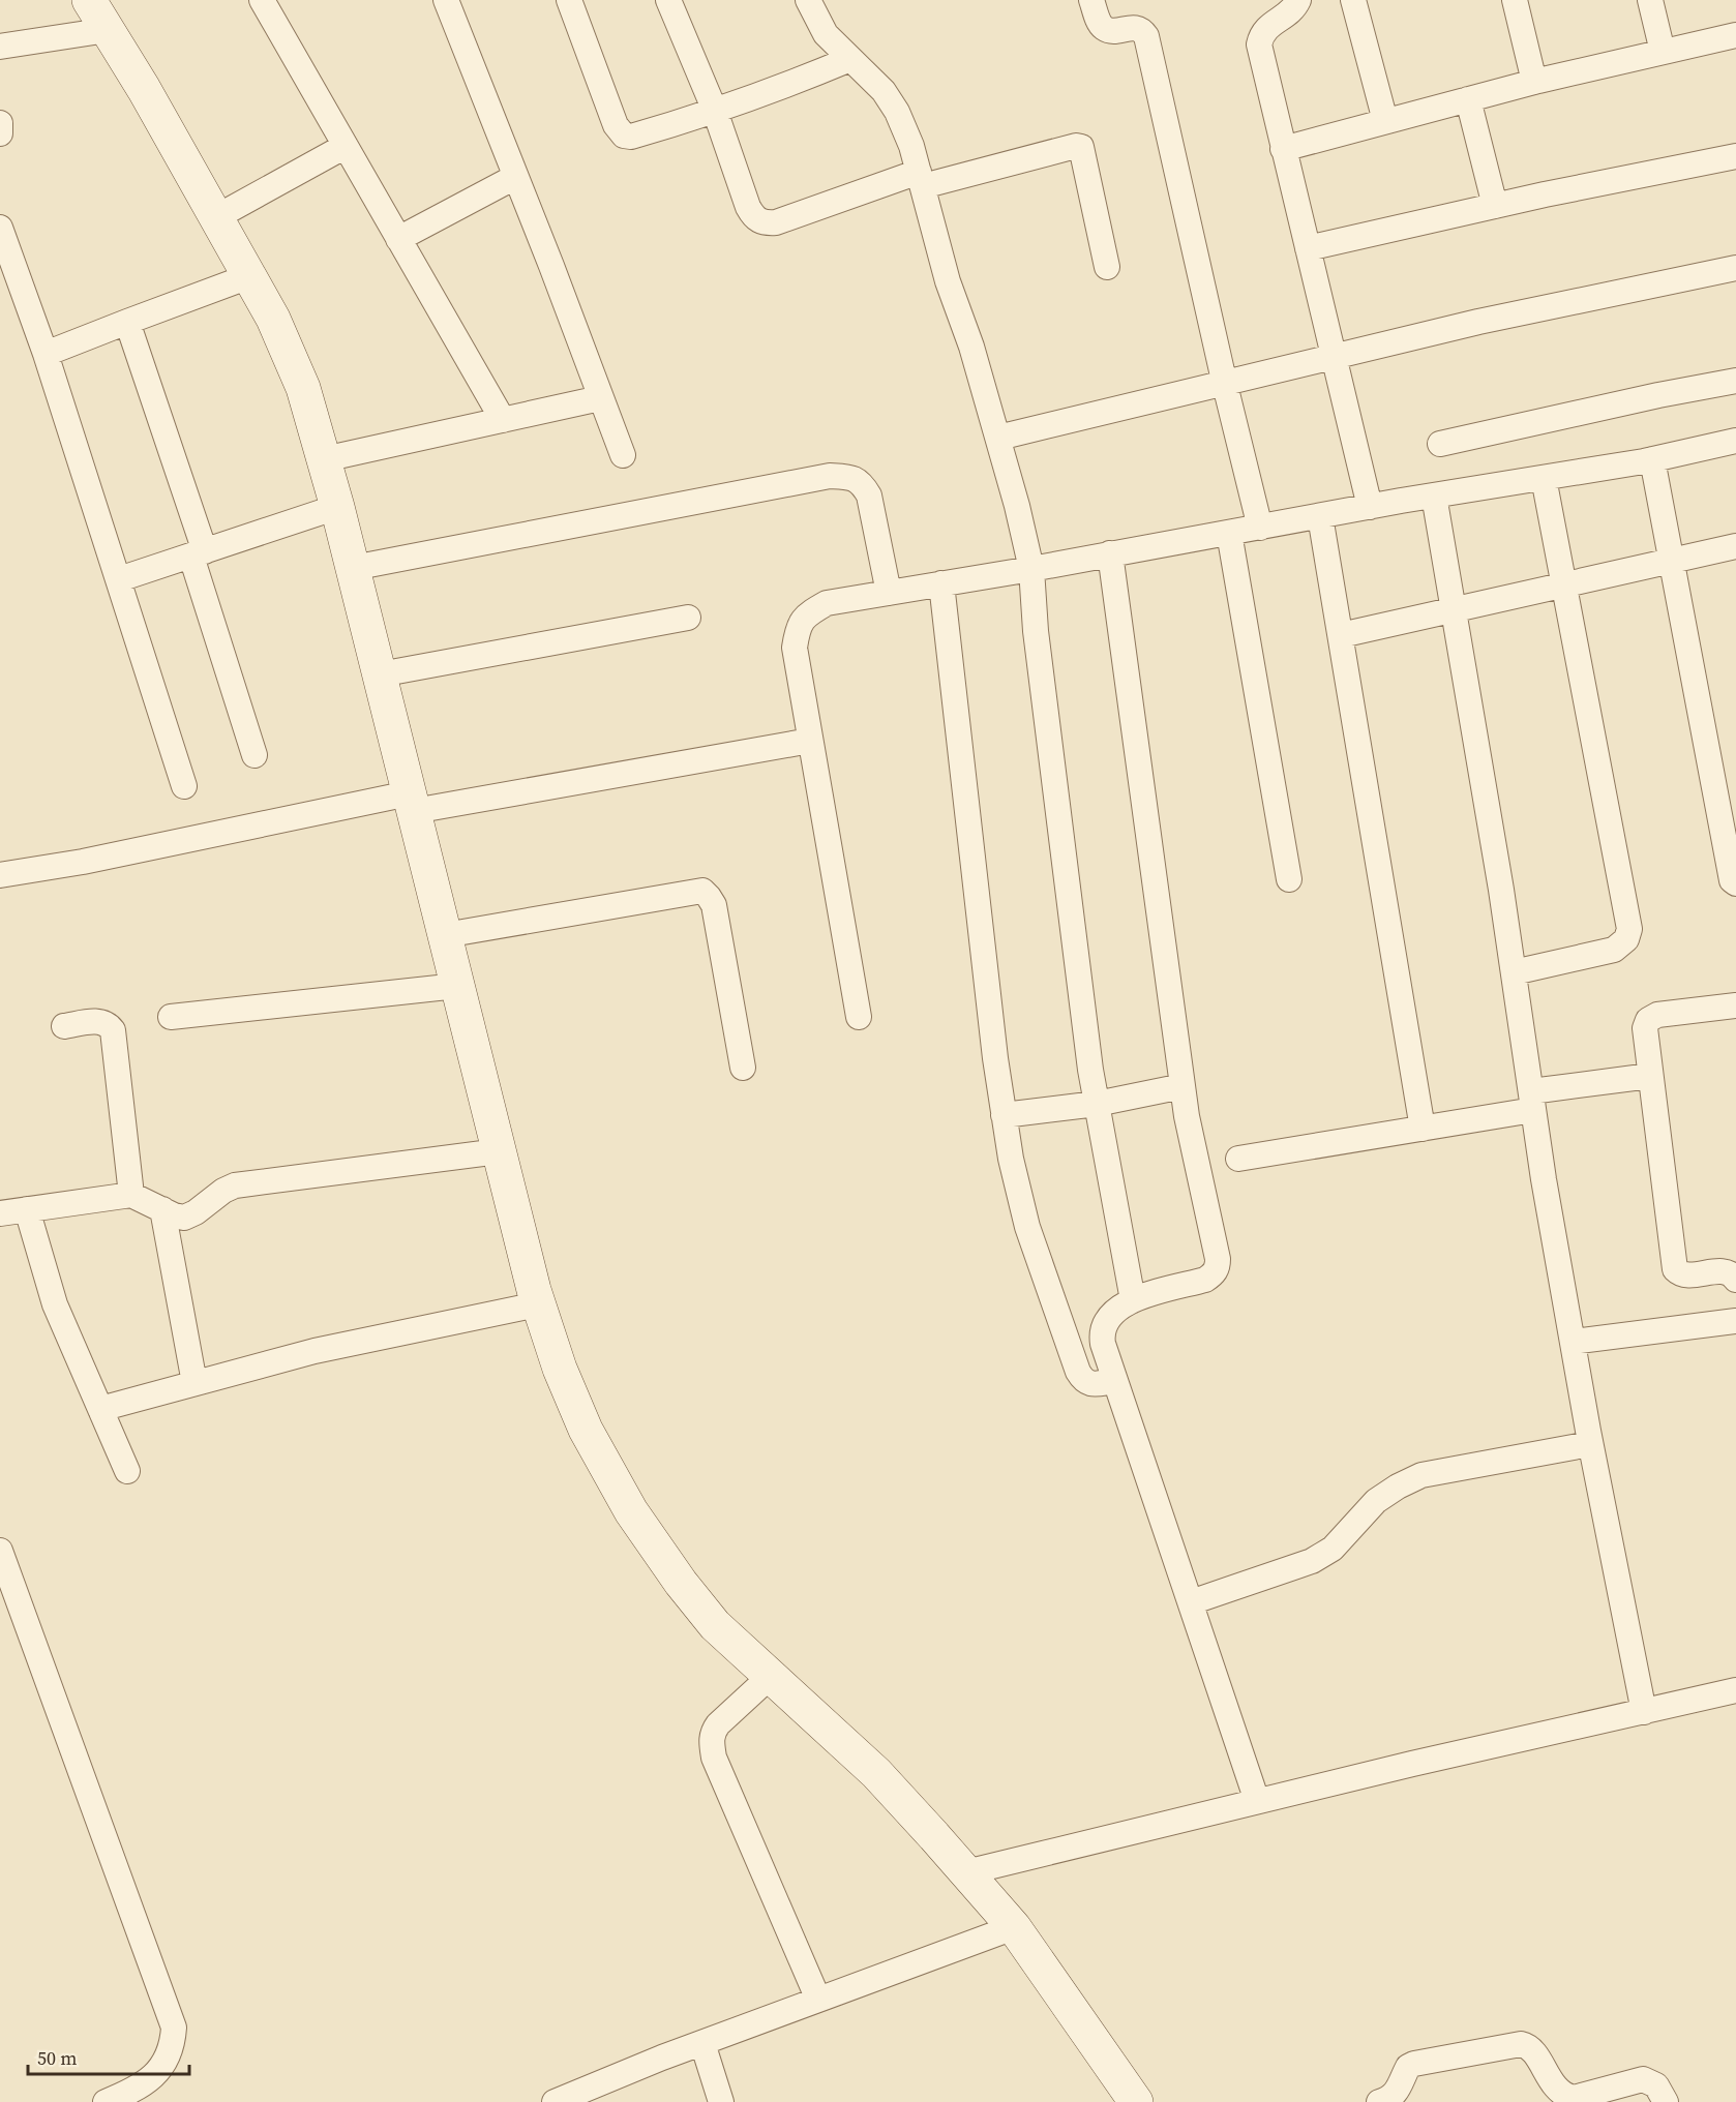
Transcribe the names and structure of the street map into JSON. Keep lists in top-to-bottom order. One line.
{"scale_bar":"50 m"}
